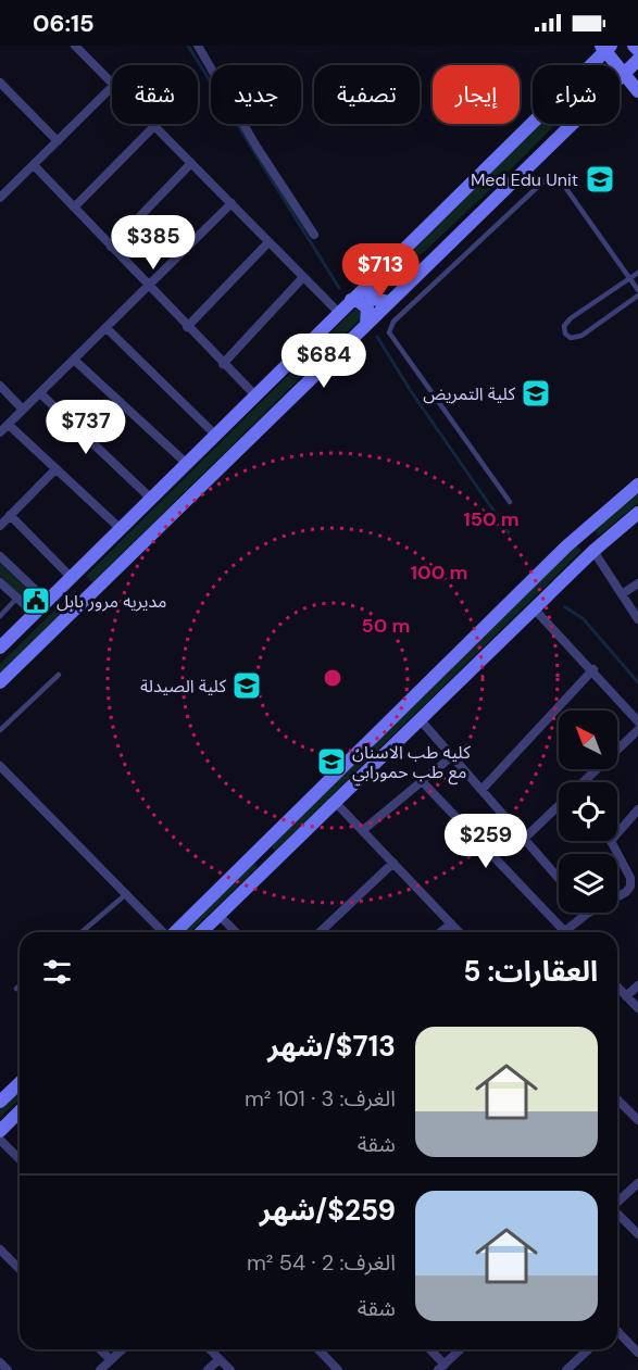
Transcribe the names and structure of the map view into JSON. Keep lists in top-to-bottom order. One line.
{"places":{"school or university":["Med Edu Unit","كلية التمريض","كلية الصيدلة","كليه طب الاسنان مع طب حمورابي"],"public building":["مديريه مرور بابل"]},"north":"top left","page":{"status":"06:15","chip":["شراء","إيجار","تصفية","جديد","شقة"],"price":["$385","$713","$684","$737","$259"],"heading":"العقارات: 5","list":[{"name":"$713/شهر","note":"الغرف: 3 · 101 m² · شقة"},{"name":"$259/شهر","note":"الغرف: 2 · 54 m² · شقة"}]},"rings":["150 m","100 m","50 m"]}
